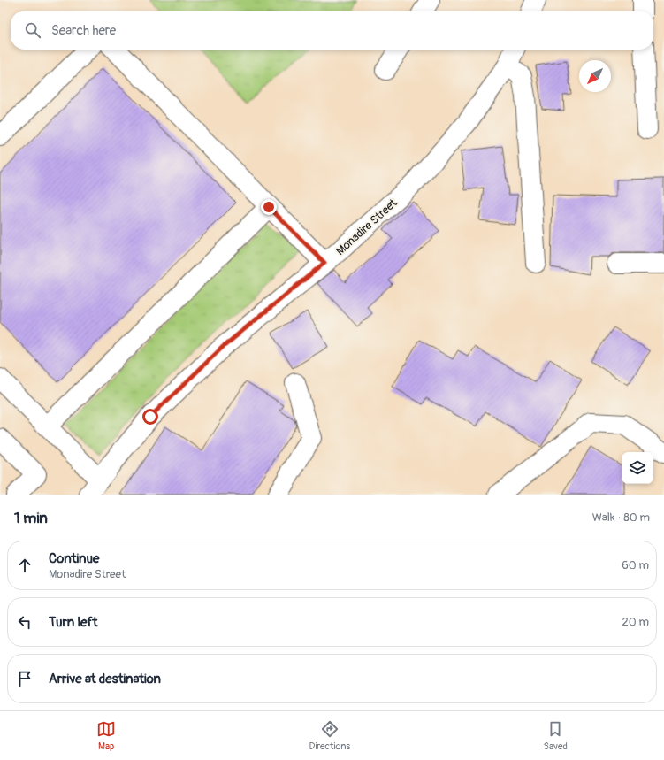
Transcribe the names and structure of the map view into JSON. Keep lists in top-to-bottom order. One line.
{"streets":{"street":["Monadire Street"]},"north":"bottom left","page":{"search":"Search here","heading":["1 min","Walk · 80 m"],"list":[["Continue","Monadire Street","60 m"],["Turn left","20 m"],"Arrive at destination"],"nav":["Map","Directions","Saved"]}}
